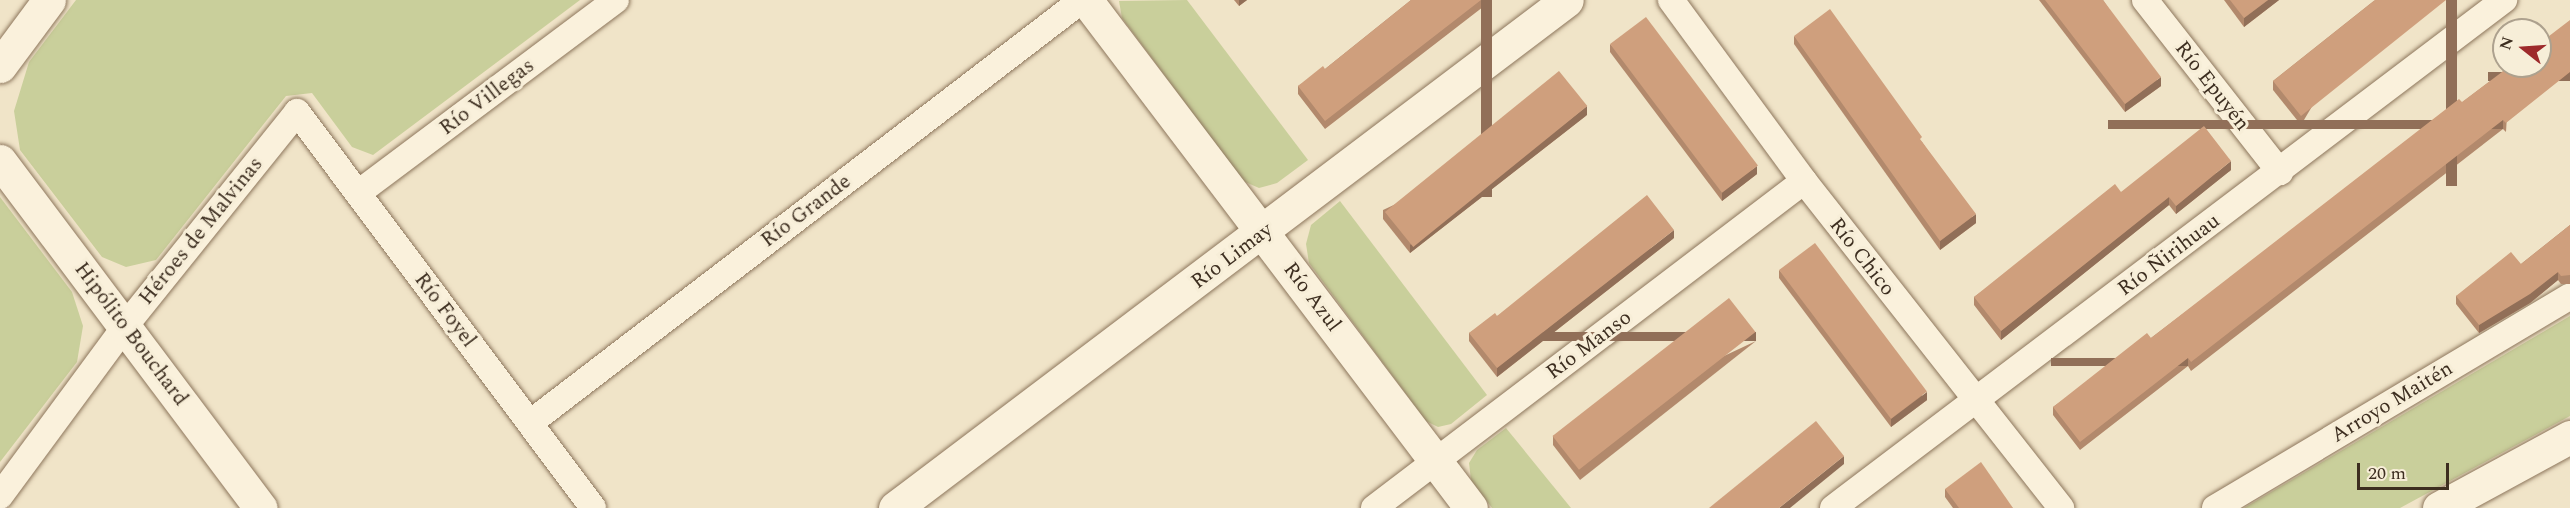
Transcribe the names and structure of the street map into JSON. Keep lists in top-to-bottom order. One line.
{"streets":{"street":["Río Epuyén","Río Villegas","Río Grande","Héroes de Malvinas","Río Ñirihuau","Río Limay","Río Chico","Río Azul","Río Foyel","Hipólito Bouchard","Río Manso","Arroyo Maitén"]},"crossings":[["Río Epuyén","Río Ñirihuau"],["Río Villegas","Río Foyel"],["Río Grande","Río Azul"],["Río Grande","Río Foyel"],["Héroes de Malvinas","Río Foyel"],["Héroes de Malvinas","Hipólito Bouchard"],["Río Ñirihuau","Río Chico"],["Río Limay","Río Azul"],["Río Chico","Río Manso"],["Río Azul","Río Manso"]],"scale_bar":"20 m","north":"left"}
